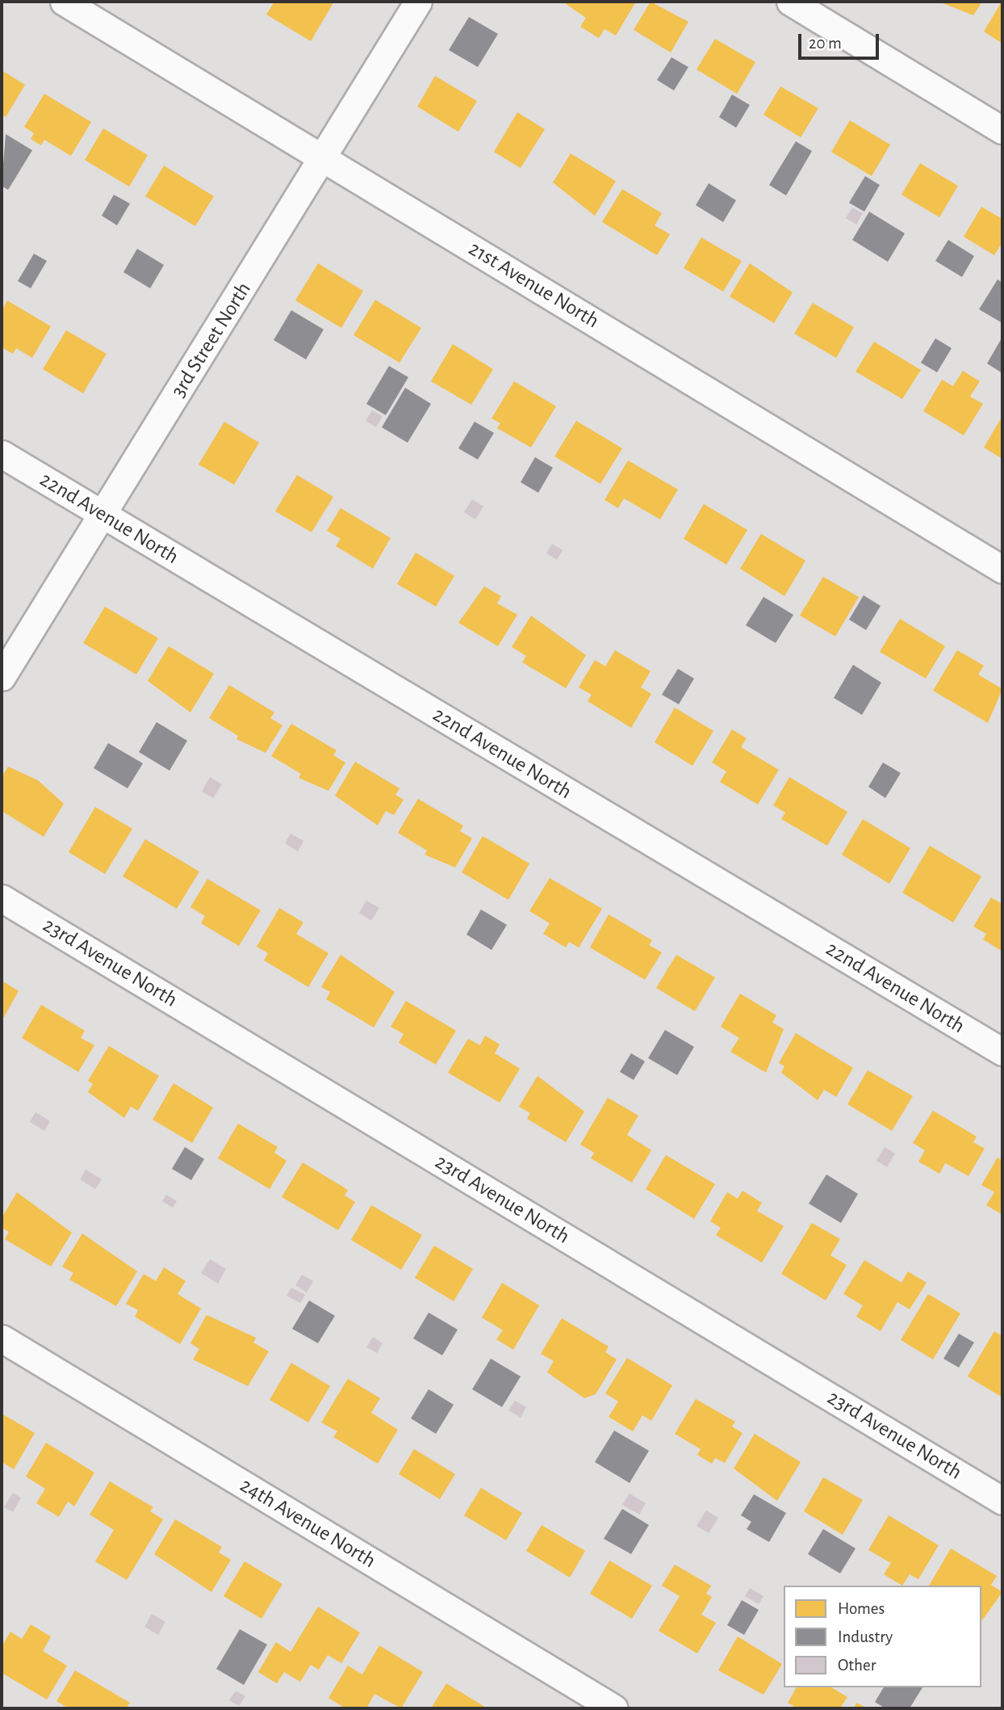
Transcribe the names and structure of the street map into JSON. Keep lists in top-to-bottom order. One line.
{"streets":{"street":["21st Avenue North","3rd Street North","22nd Avenue North","23rd Avenue North","24th Avenue North"]},"crossings":[["21st Avenue North","3rd Street North"],["3rd Street North","22nd Avenue North"]],"legend":["Homes","Industry","Other"],"scale_bar":"20 m"}
